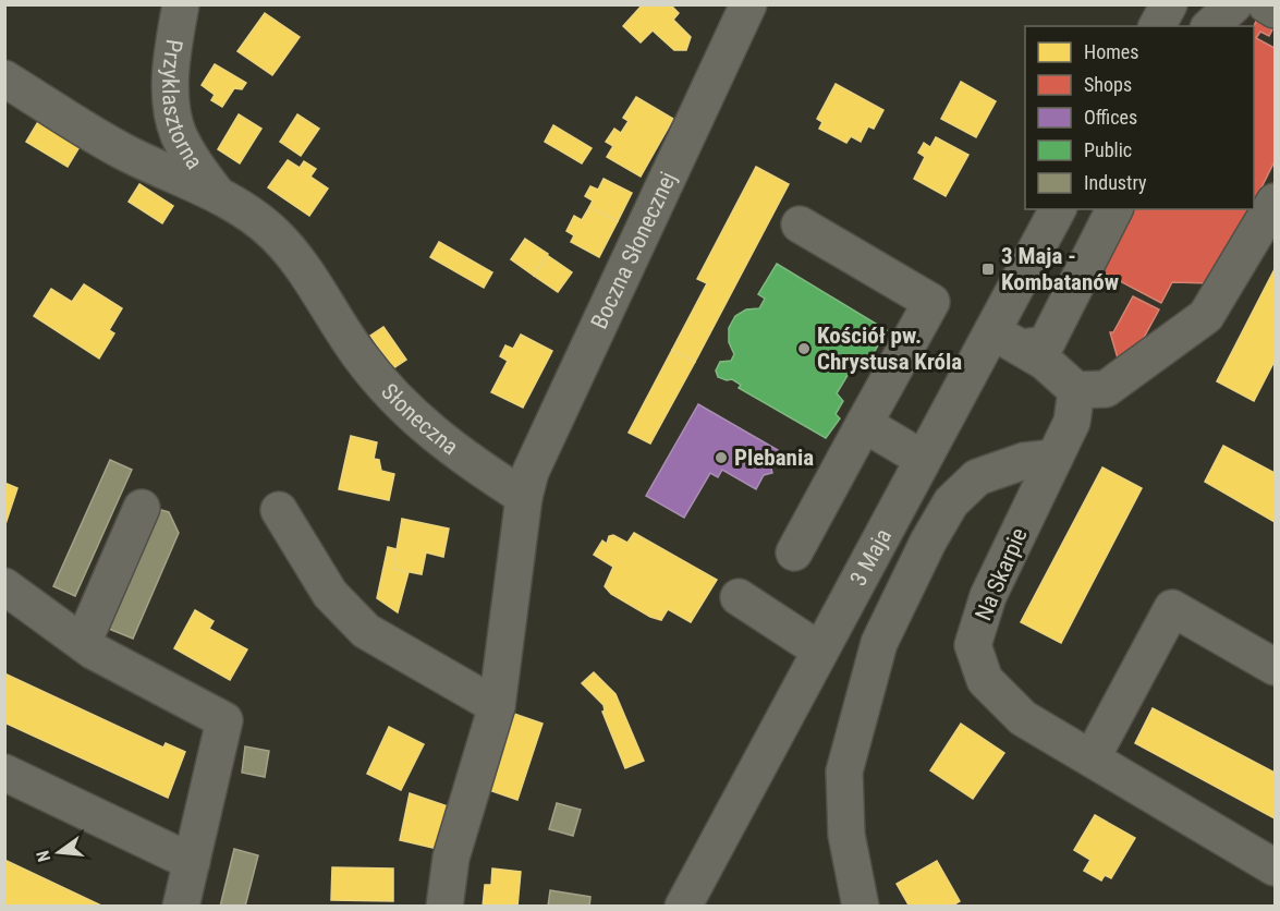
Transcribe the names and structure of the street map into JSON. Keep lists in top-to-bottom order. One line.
{"streets":{"street":["Przyklasztorna","Boczna Słonecznej","Słoneczna","3 Maja","Na Skarpie"]},"crossings":[["Przyklasztorna","Słoneczna"],["Boczna Słonecznej","Słoneczna"]],"places":{"transit":["3 Maja - Kombatanów"],"other":["Kościół pw. Chrystusa Króla","Plebania"]},"legend":["Homes","Shops","Offices","Public","Industry"],"north":"left"}
